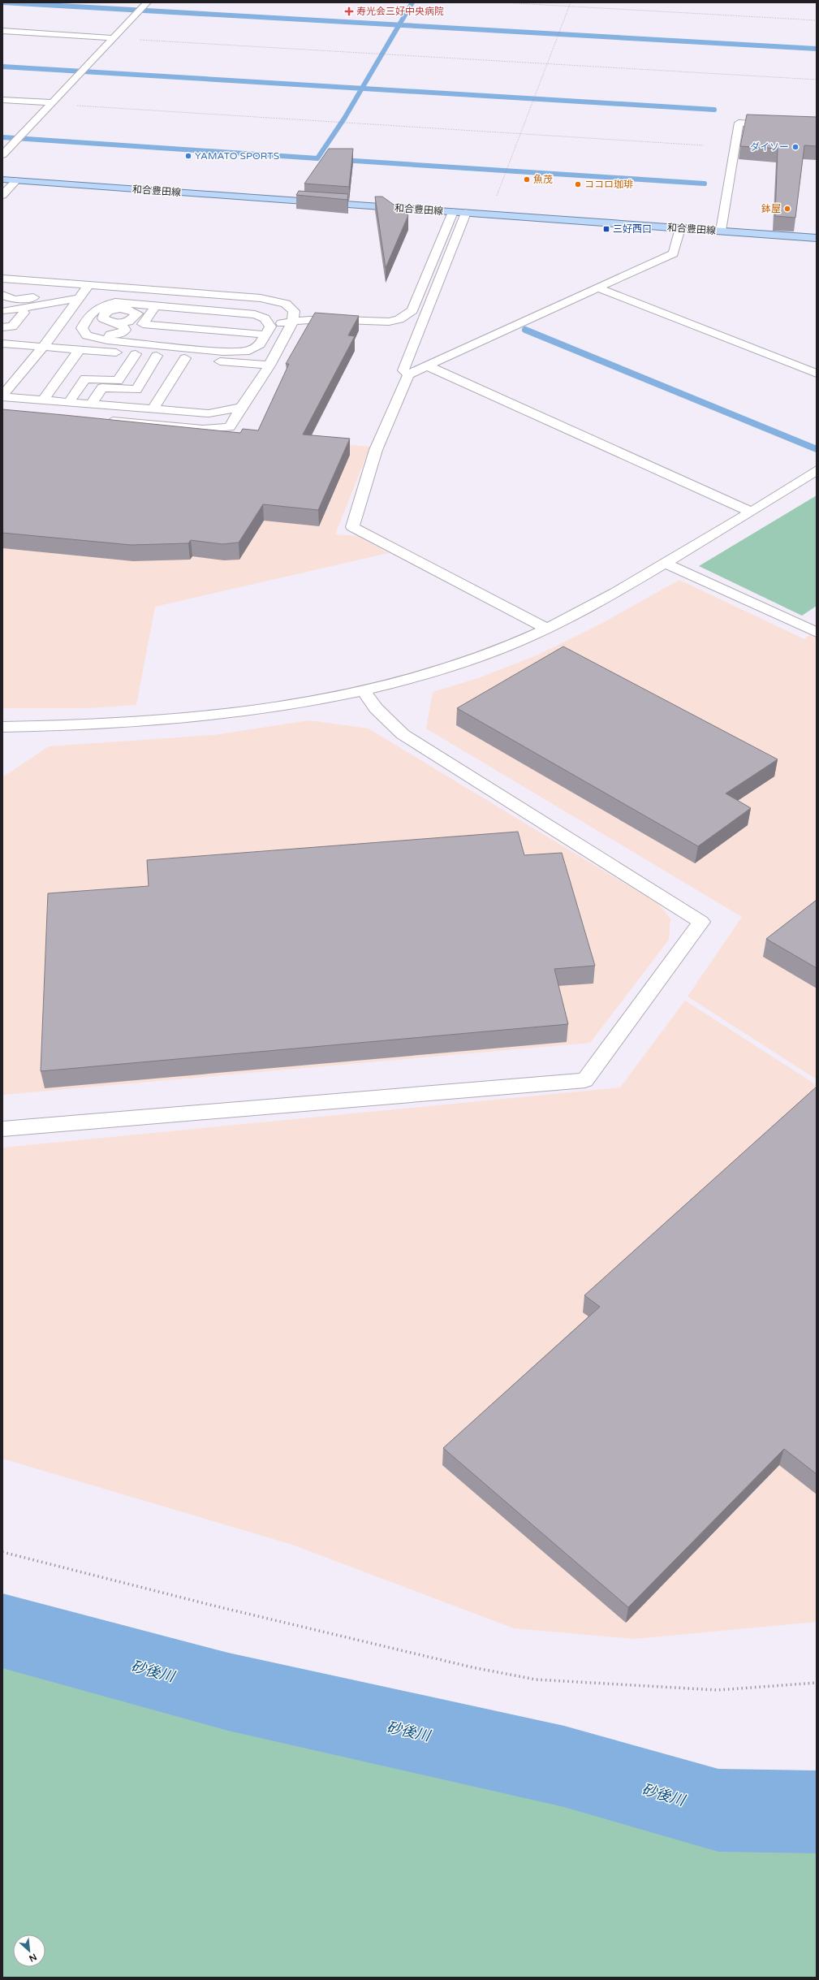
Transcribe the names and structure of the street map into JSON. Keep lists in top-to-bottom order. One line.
{"streets":{"main road":["和合豊田線"]},"water":["砂後川"],"places":{"health":["寿光会三好中央病院"],"other":["ダイソー","YAMATO SPORTS","魚茂","ココロ珈琲","鉢屋"],"transit":["三好西口"]},"north":"bottom right"}
